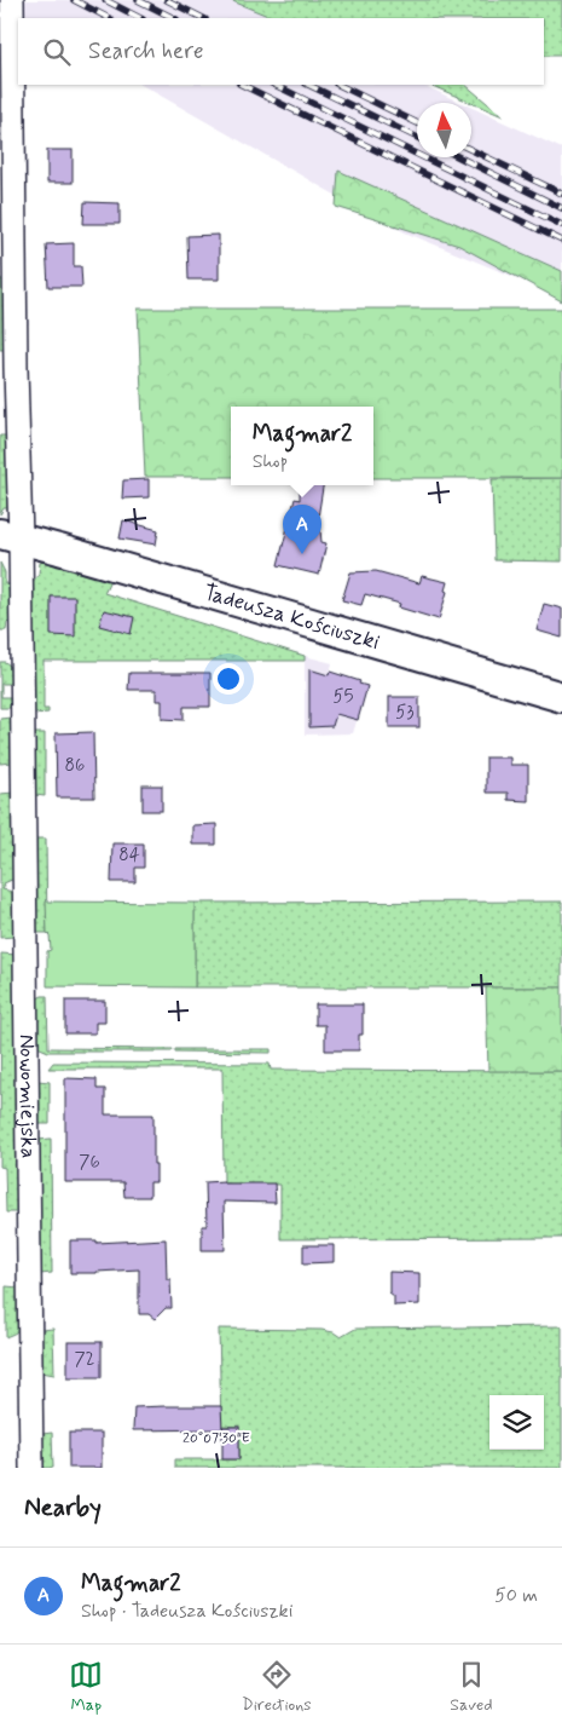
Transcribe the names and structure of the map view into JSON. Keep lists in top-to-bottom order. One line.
{"streets":{"street":["Tadeusza Kościuszki","Nowomiejska"]},"crossings":[["Tadeusza Kościuszki","Nowomiejska"]],"house_numbers":["55","53","86","84","76","72"],"north":"top","page":{"search":"Search here","popup":["Magmar2","Shop"],"pins":"A","heading":"Nearby","list":[{"mark":"A","name":"Magmar2","note":"Shop · Tadeusza Kościuszki","value":"50 m"}],"nav":["Map","Directions","Saved"]},"coordinates":["20°07'30\"E"]}
